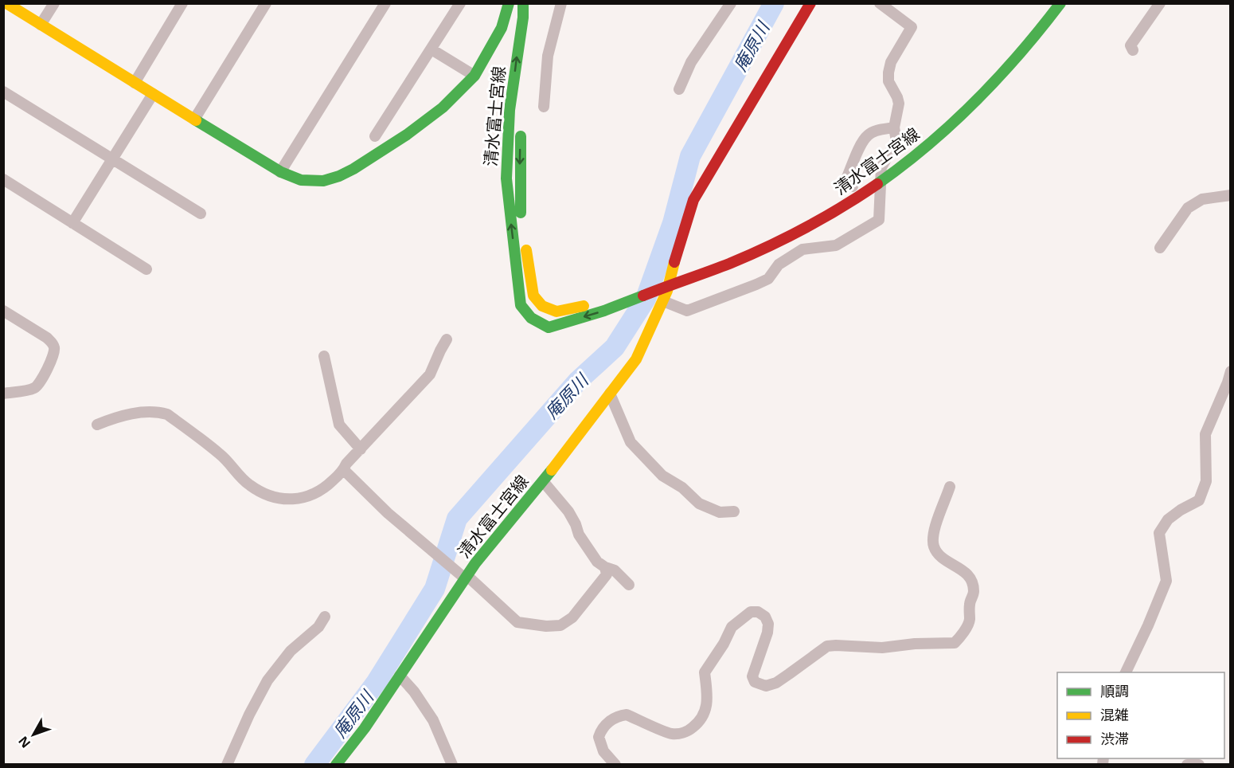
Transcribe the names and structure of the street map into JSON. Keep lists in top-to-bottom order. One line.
{"streets":{"main road":["清水富士宮線"]},"water":["庵原川"],"legend":["順調","混雑","渋滞"],"north":"bottom left"}
